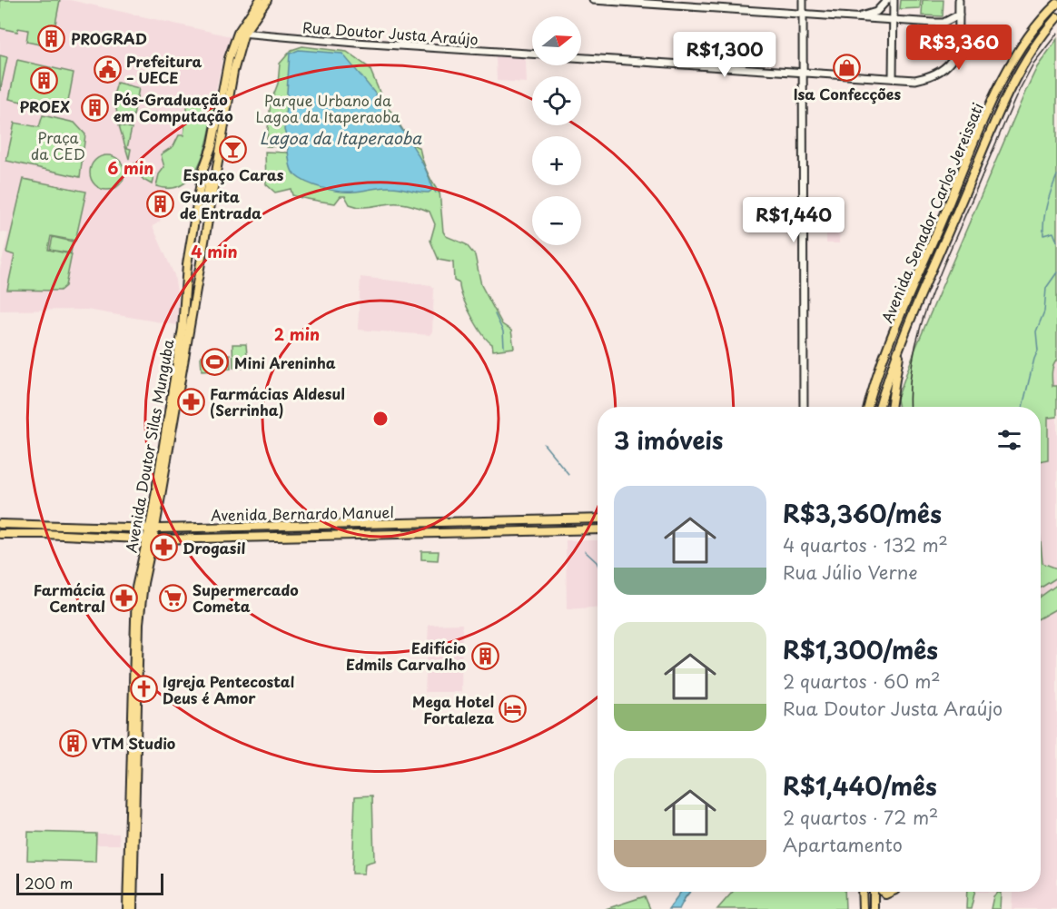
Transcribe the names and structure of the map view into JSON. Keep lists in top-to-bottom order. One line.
{"streets":{"main road":["Avenida Senador Carlos Jereissati","Avenida Doutor Silas Munguba","Avenida Bernardo Manuel"],"street":["Rua Doutor Justa Araújo"]},"crossings":[["Rua Doutor Justa Araújo","Avenida Doutor Silas Munguba"],["Avenida Doutor Silas Munguba","Avenida Bernardo Manuel"]],"water":["Lagoa da Itaperaoba"],"parks":["Parque Urbano da Lagoa da Itaperaoba","Praça da CED"],"places":{"building":["PROGRAD","PROEX","Pós-Graduação em Computação","Guarita de Entrada","Edifício Edmils Carvalho","VTM Studio"],"shop":["Isa Confecções"],"public building":["Prefeitura – UECE"],"bar":["Espaço Caras"],"sports":["Mini Areninha"],"pharmacy":["Farmácias Aldesul (Serrinha)","Drogasil","Farmácia Central"],"supermarket":["Supermercado Cometa"],"church":["Igreja Pentecostal Deus é Amor"],"hotel":["Mega Hotel Fortaleza"]},"scale_bar":"200 m","north":"right","page":{"map_buttons":["+","−"],"price":["R$3,360","R$1,300","R$1,440"],"heading":"3 imóveis","list":[{"name":"R$3,360/mês","note":"4 quartos · 132 m² · Rua Júlio Verne"},{"name":"R$1,300/mês","note":"2 quartos · 60 m² · Rua Doutor Justa Araújo"},{"name":"R$1,440/mês","note":"2 quartos · 72 m² · Apartamento"}],"scale":"200 m"},"rings":["6 min","4 min","2 min"]}
